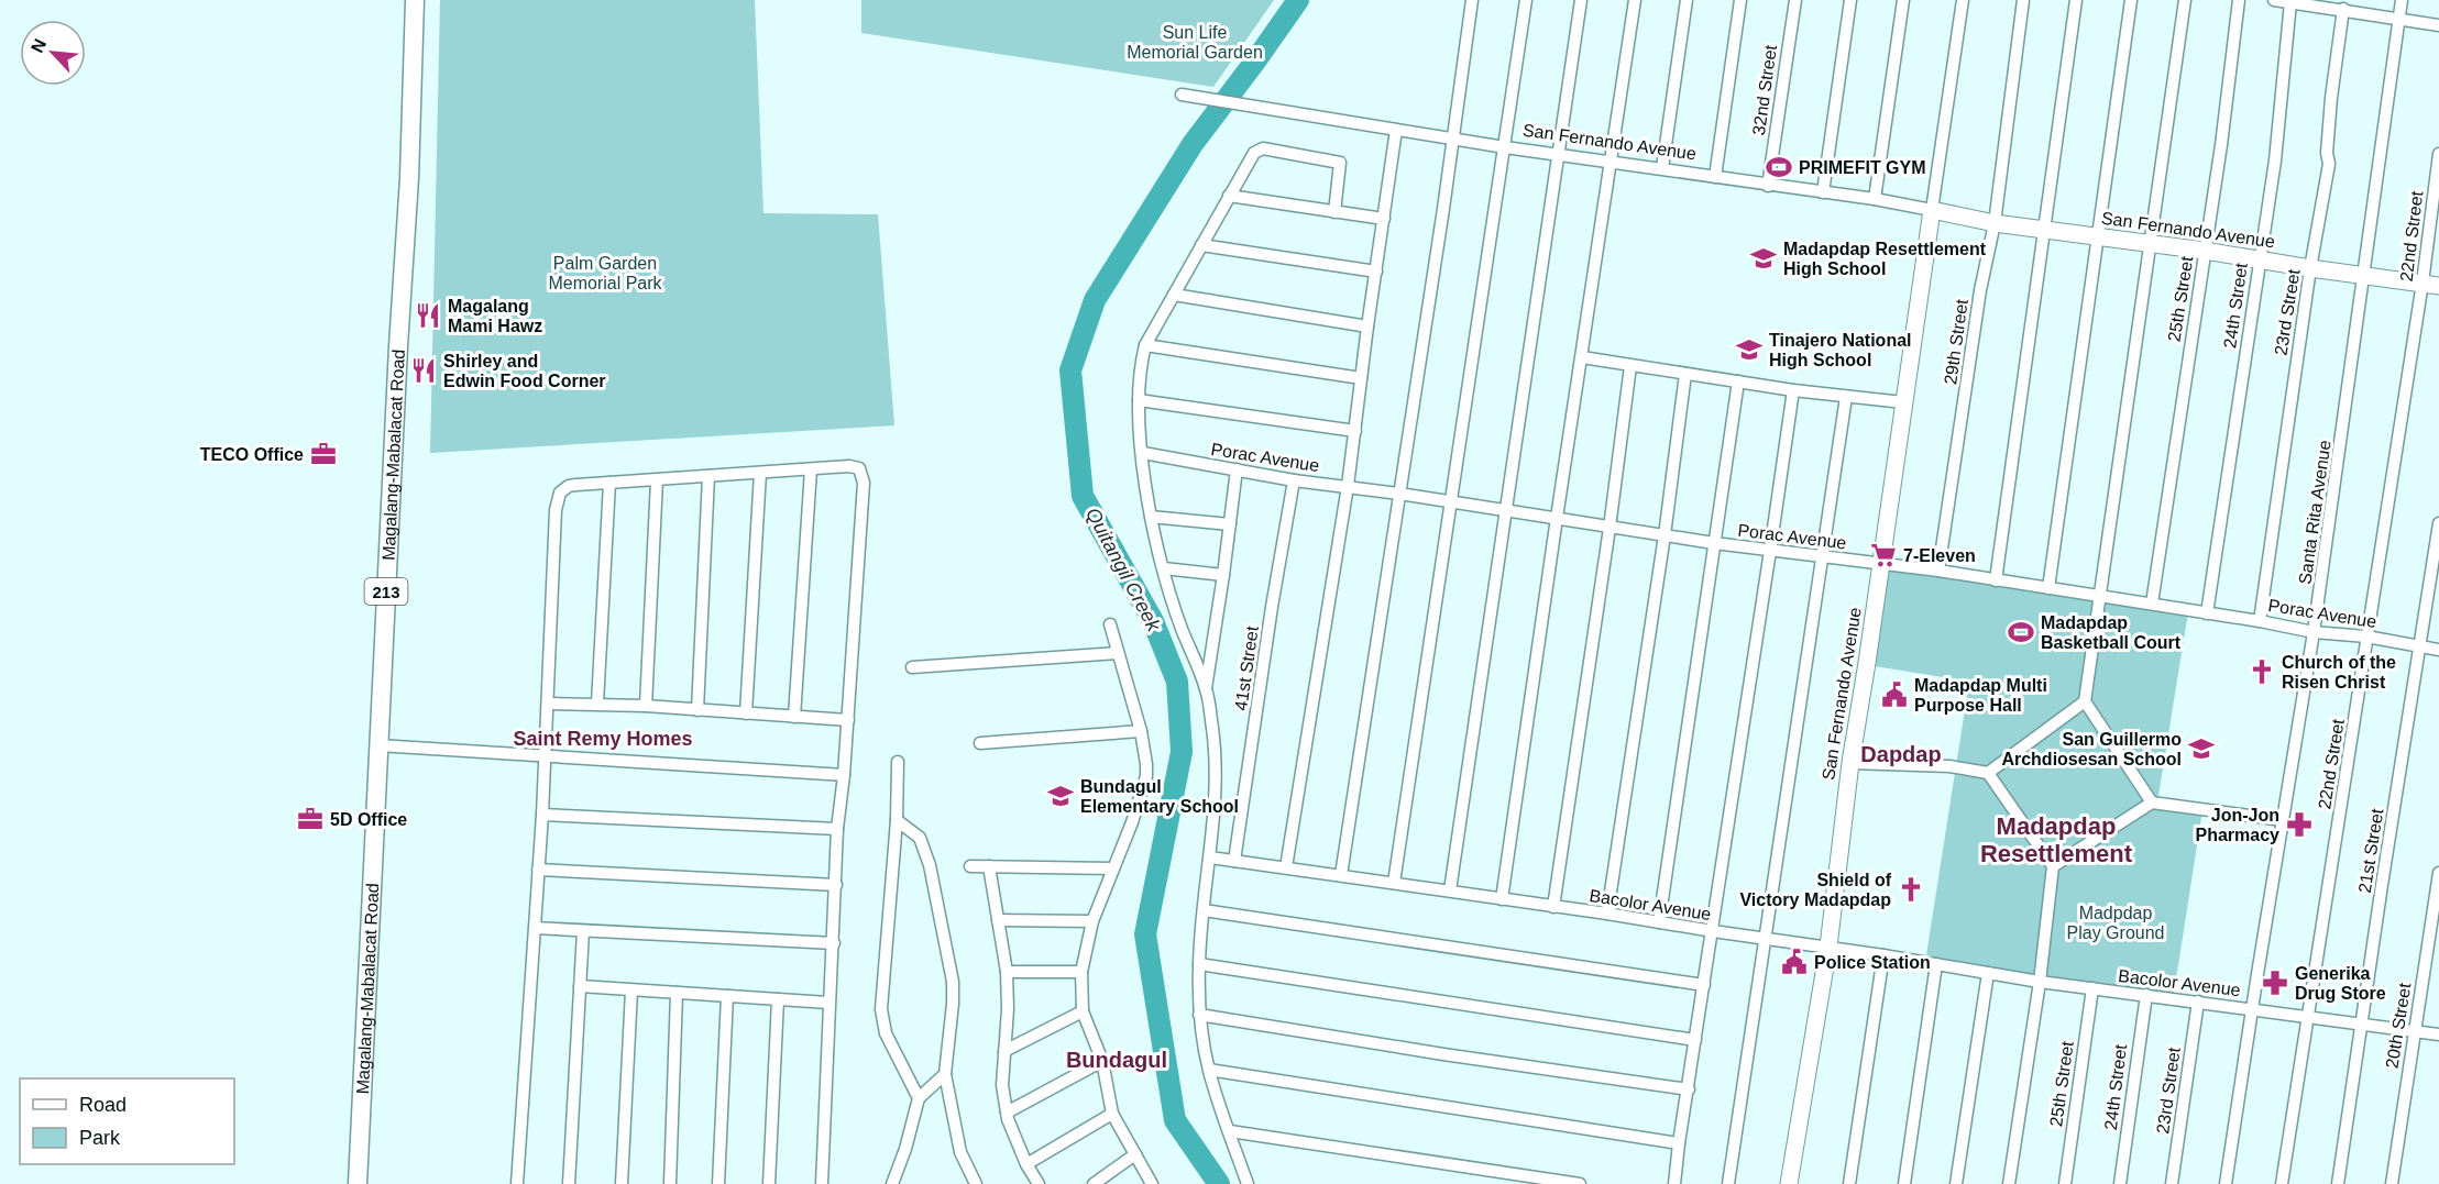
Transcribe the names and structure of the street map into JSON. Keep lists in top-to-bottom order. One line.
{"streets":{"main road":["San Fernando Avenue","Magalang-Mabalacat Road","213"],"street":["32nd Street","22nd Street","25th Street","24th Street","23rd Street","29th Street","Porac Avenue","Santa Rita Avenue","41st Street","21st Street","Bacolor Avenue","20th Street"]},"crossings":[["32nd Street","San Fernando Avenue"],["San Fernando Avenue","22nd Street"],["San Fernando Avenue","25th Street"],["San Fernando Avenue","24th Street"],["San Fernando Avenue","23rd Street"],["San Fernando Avenue","29th Street"],["San Fernando Avenue","Porac Avenue"],["San Fernando Avenue","Santa Rita Avenue"],["San Fernando Avenue","Bacolor Avenue"],["22nd Street","Porac Avenue"],["22nd Street","Bacolor Avenue"],["25th Street","Porac Avenue"],["25th Street","Bacolor Avenue"],["24th Street","Porac Avenue"],["24th Street","Bacolor Avenue"],["23rd Street","Porac Avenue"],["23rd Street","Bacolor Avenue"],["29th Street","Porac Avenue"],["Porac Avenue","Santa Rita Avenue"],["Porac Avenue","41st Street"],["Porac Avenue","21st Street"],["Santa Rita Avenue","Bacolor Avenue"],["41st Street","Bacolor Avenue"],["21st Street","Bacolor Avenue"],["Bacolor Avenue","20th Street"]],"districts":["Saint Remy Homes","Dapdap","Madapdap Resettlement","Bundagul"],"water":["Quitangil Creek"],"parks":["Sun Life Memorial Garden","Palm Garden Memorial Park","Madpdap Play Ground"],"places":{"sports":["PRIMEFIT GYM","Madapdap Basketball Court"],"school or university":["Madapdap Resettlement High School","Tinajero National High School","San Guillermo Archdiosesan School","Bundagul Elementary School"],"restaurant":["Magalang Mami Hawz","Shirley and Edwin Food Corner"],"office":["TECO Office","5D Office"],"supermarket":["7-Eleven"],"church":["Church of the Risen Christ","Shield of Victory Madapdap"],"public building":["Madapdap Multi Purpose Hall","Police Station"],"pharmacy":["Jon-Jon Pharmacy","Generika Drug Store"]},"legend":["Road","Park"],"north":"top left"}
